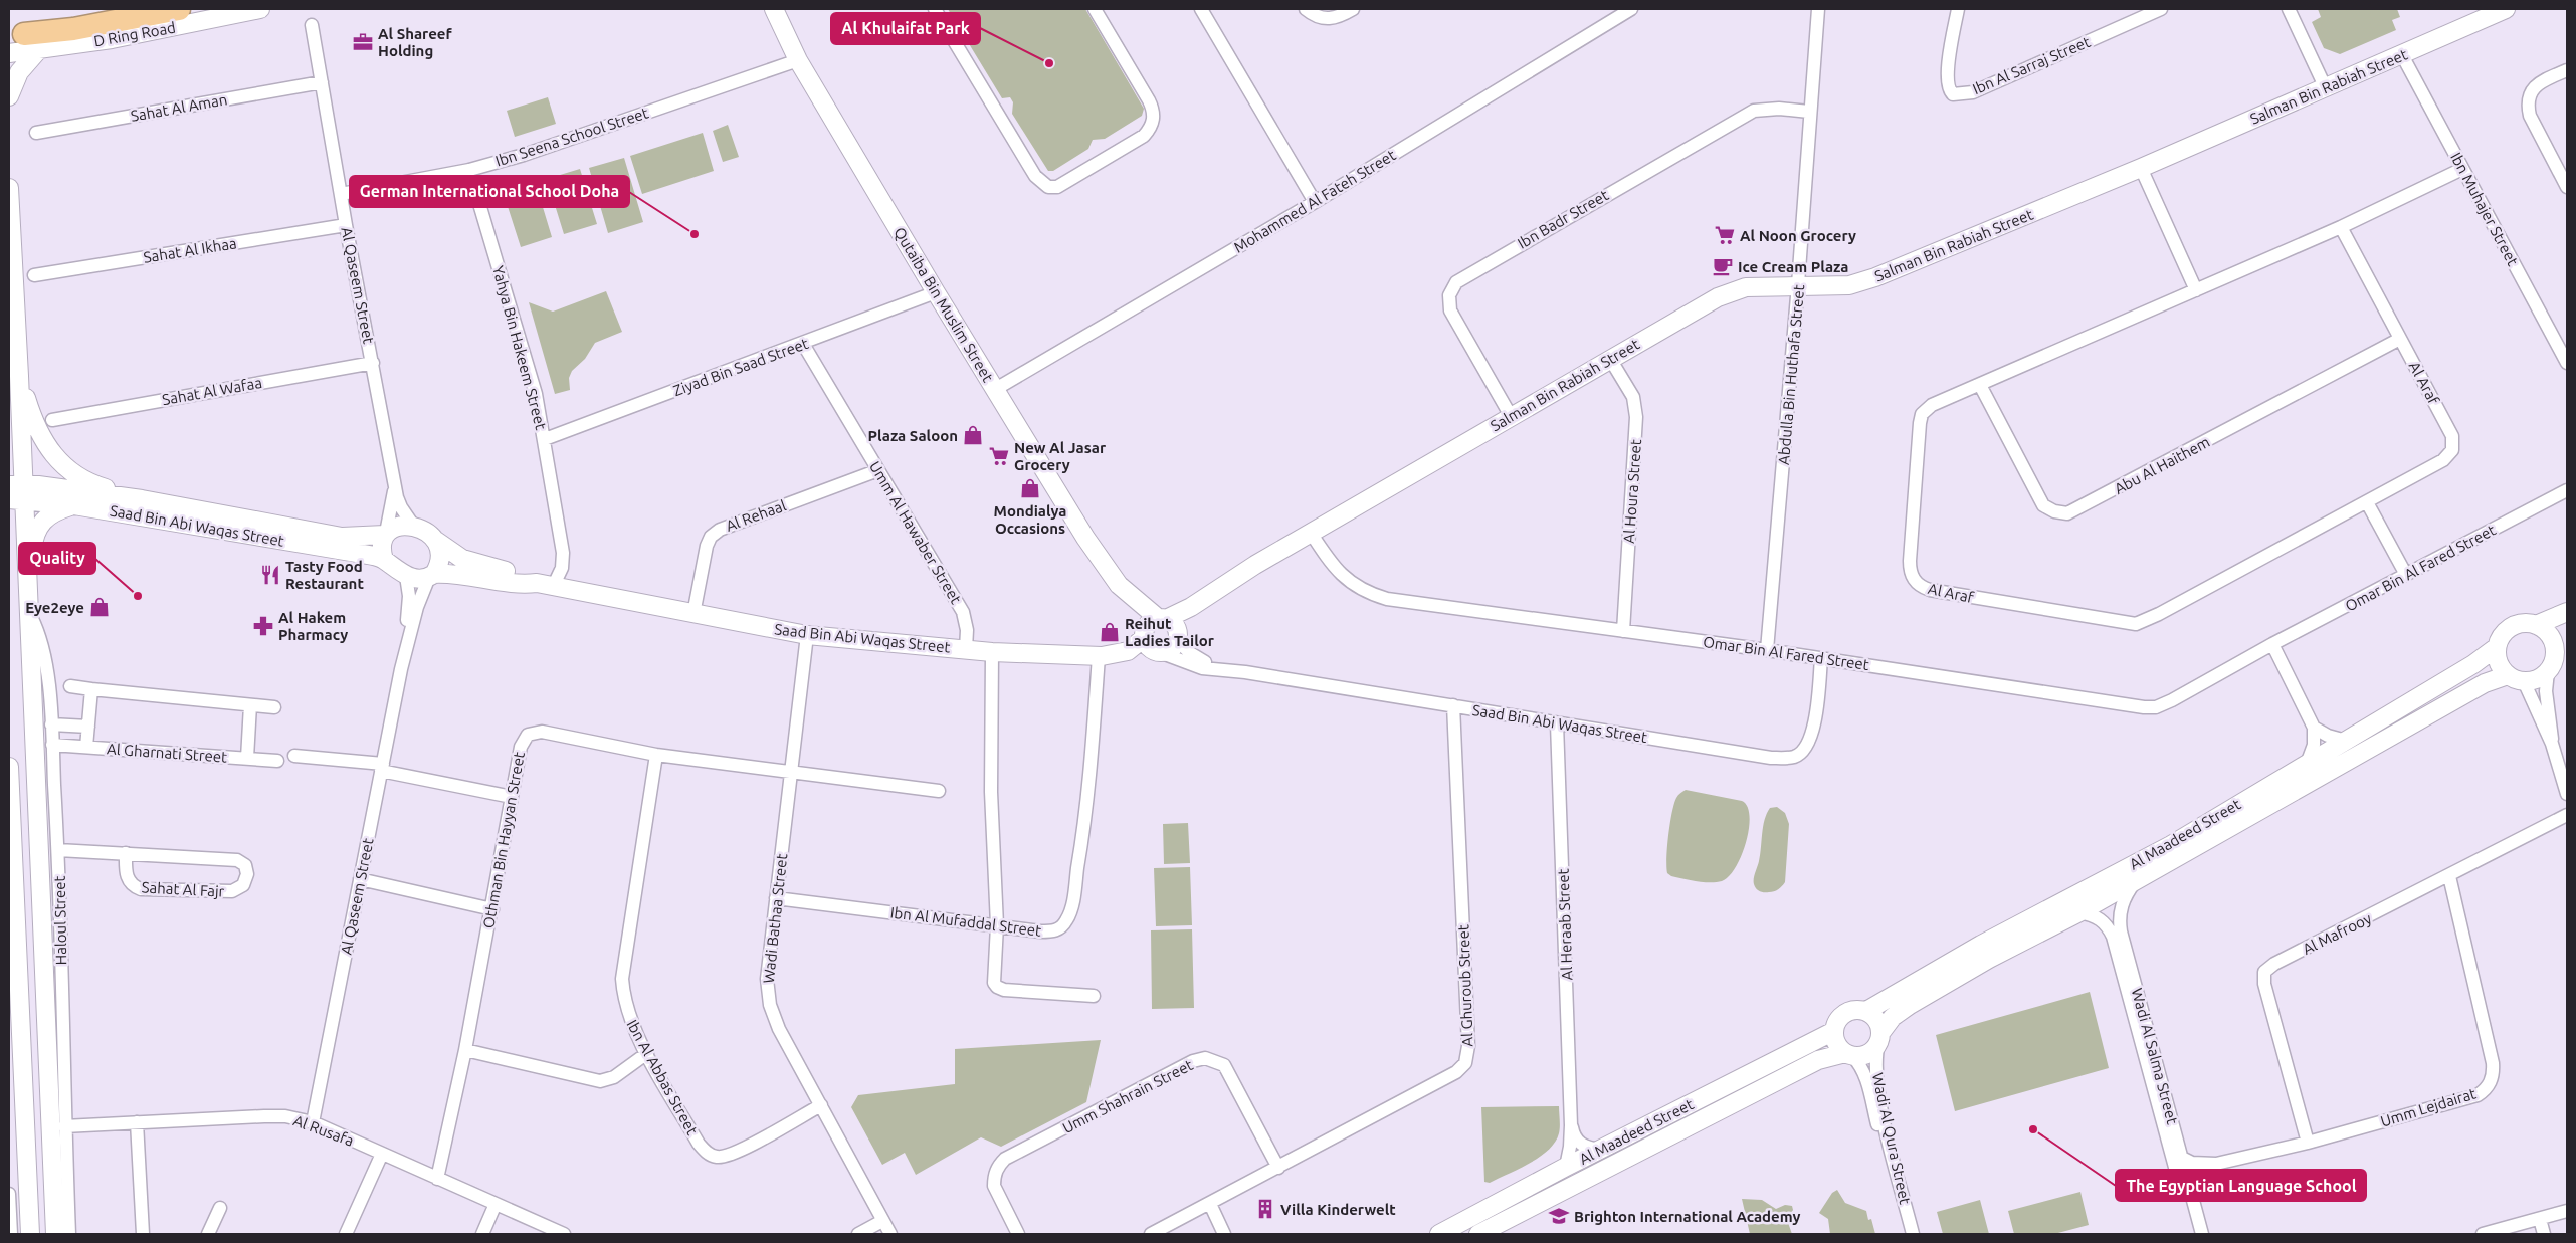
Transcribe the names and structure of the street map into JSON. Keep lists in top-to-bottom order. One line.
{"streets":{"highway":["D Ring Road"],"street":["Ibn Al Sarraj Street","Salman Bin Rabiah Street","Sahat Al Aman","Ibn Seena School Street","Mohammed Al Fateh Street","Ibn Muhajer Street","Ibn Badr Street","Sahat Al Ikhaa","Al Qaseem Street","Qutaiba Bin Muslim Street","Yahya Bin Hakeem Street","Ziyad Bin Saad Street","Abdulla Bin Huthafa Street","Al Araf","Sahat Al Wafaa","Abu Al Haithem","Al Houra Street","Al Rehaal","Saad Bin Abi Waqas Street","Umm Al Hawaber Street","Omar Bin Al Fared Street","Al Gharnati Street","Al Maadeed Street","Othman Bin Hayyan Street","Sahat Al Fajr","Wadi Bathaa Street","Haloul Street","Ibn Al Mufaddal Street","Al Heraab Street","Al Mafrooy","Al Ghuroub Street","Wadi Al Salma Street","Ibn Al Abbas Street","Umm Shahrain Street","Umm Lejdairat","Al Rusafa","Wadi Al Qura Street"]},"crossings":[["Salman Bin Rabiah Street","Ibn Muhajer Street"],["Salman Bin Rabiah Street","Ibn Badr Street"],["Salman Bin Rabiah Street","Qutaiba Bin Muslim Street"],["Salman Bin Rabiah Street","Abdulla Bin Huthafa Street"],["Salman Bin Rabiah Street","Al Houra Street"],["Salman Bin Rabiah Street","Saad Bin Abi Waqas Street"],["Salman Bin Rabiah Street","Omar Bin Al Fared Street"],["Sahat Al Aman","Al Qaseem Street"],["Ibn Seena School Street","Al Qaseem Street"],["Ibn Seena School Street","Qutaiba Bin Muslim Street"],["Ibn Seena School Street","Yahya Bin Hakeem Street"],["Mohammed Al Fateh Street","Qutaiba Bin Muslim Street"],["Ibn Muhajer Street","Al Araf"],["Ibn Badr Street","Abdulla Bin Huthafa Street"],["Sahat Al Ikhaa","Al Qaseem Street"],["Al Qaseem Street","Sahat Al Wafaa"],["Al Qaseem Street","Saad Bin Abi Waqas Street"],["Al Qaseem Street","Al Rusafa"],["Qutaiba Bin Muslim Street","Ziyad Bin Saad Street"],["Qutaiba Bin Muslim Street","Saad Bin Abi Waqas Street"],["Yahya Bin Hakeem Street","Ziyad Bin Saad Street"],["Yahya Bin Hakeem Street","Saad Bin Abi Waqas Street"],["Ziyad Bin Saad Street","Umm Al Hawaber Street"],["Abdulla Bin Huthafa Street","Omar Bin Al Fared Street"],["Al Araf","Abu Al Haithem"],["Al Houra Street","Omar Bin Al Fared Street"],["Al Rehaal","Saad Bin Abi Waqas Street"],["Al Rehaal","Umm Al Hawaber Street"],["Saad Bin Abi Waqas Street","Umm Al Hawaber Street"],["Saad Bin Abi Waqas Street","Omar Bin Al Fared Street"],["Saad Bin Abi Waqas Street","Wadi Bathaa Street"],["Saad Bin Abi Waqas Street","Haloul Street"],["Saad Bin Abi Waqas Street","Ibn Al Mufaddal Street"],["Saad Bin Abi Waqas Street","Al Heraab Street"],["Saad Bin Abi Waqas Street","Al Ghuroub Street"],["Al Gharnati Street","Haloul Street"],["Al Maadeed Street","Al Heraab Street"],["Al Maadeed Street","Wadi Al Salma Street"],["Al Maadeed Street","Wadi Al Qura Street"],["Othman Bin Hayyan Street","Wadi Bathaa Street"],["Othman Bin Hayyan Street","Ibn Al Abbas Street"],["Othman Bin Hayyan Street","Al Rusafa"],["Sahat Al Fajr","Haloul Street"],["Wadi Bathaa Street","Ibn Al Mufaddal Street"],["Wadi Bathaa Street","Ibn Al Abbas Street"],["Haloul Street","Al Rusafa"],["Al Mafrooy","Umm Lejdairat"],["Al Ghuroub Street","Umm Shahrain Street"]],"places":{"office":["Al Shareef Holding"],"other":["Al Khulaifat Park","German International School Doha","Quality","The Egyptian Language School"],"supermarket":["Al Noon Grocery","New Al Jasar Grocery"],"cafe":["Ice Cream Plaza"],"shop":["Plaza Saloon","Mondialya Occasions","Eye2eye","Reihut Ladies Tailor"],"restaurant":["Tasty Food Restaurant"],"pharmacy":["Al Hakem Pharmacy"],"building":["Villa Kinderwelt"],"school or university":["Brighton International Academy"]}}
